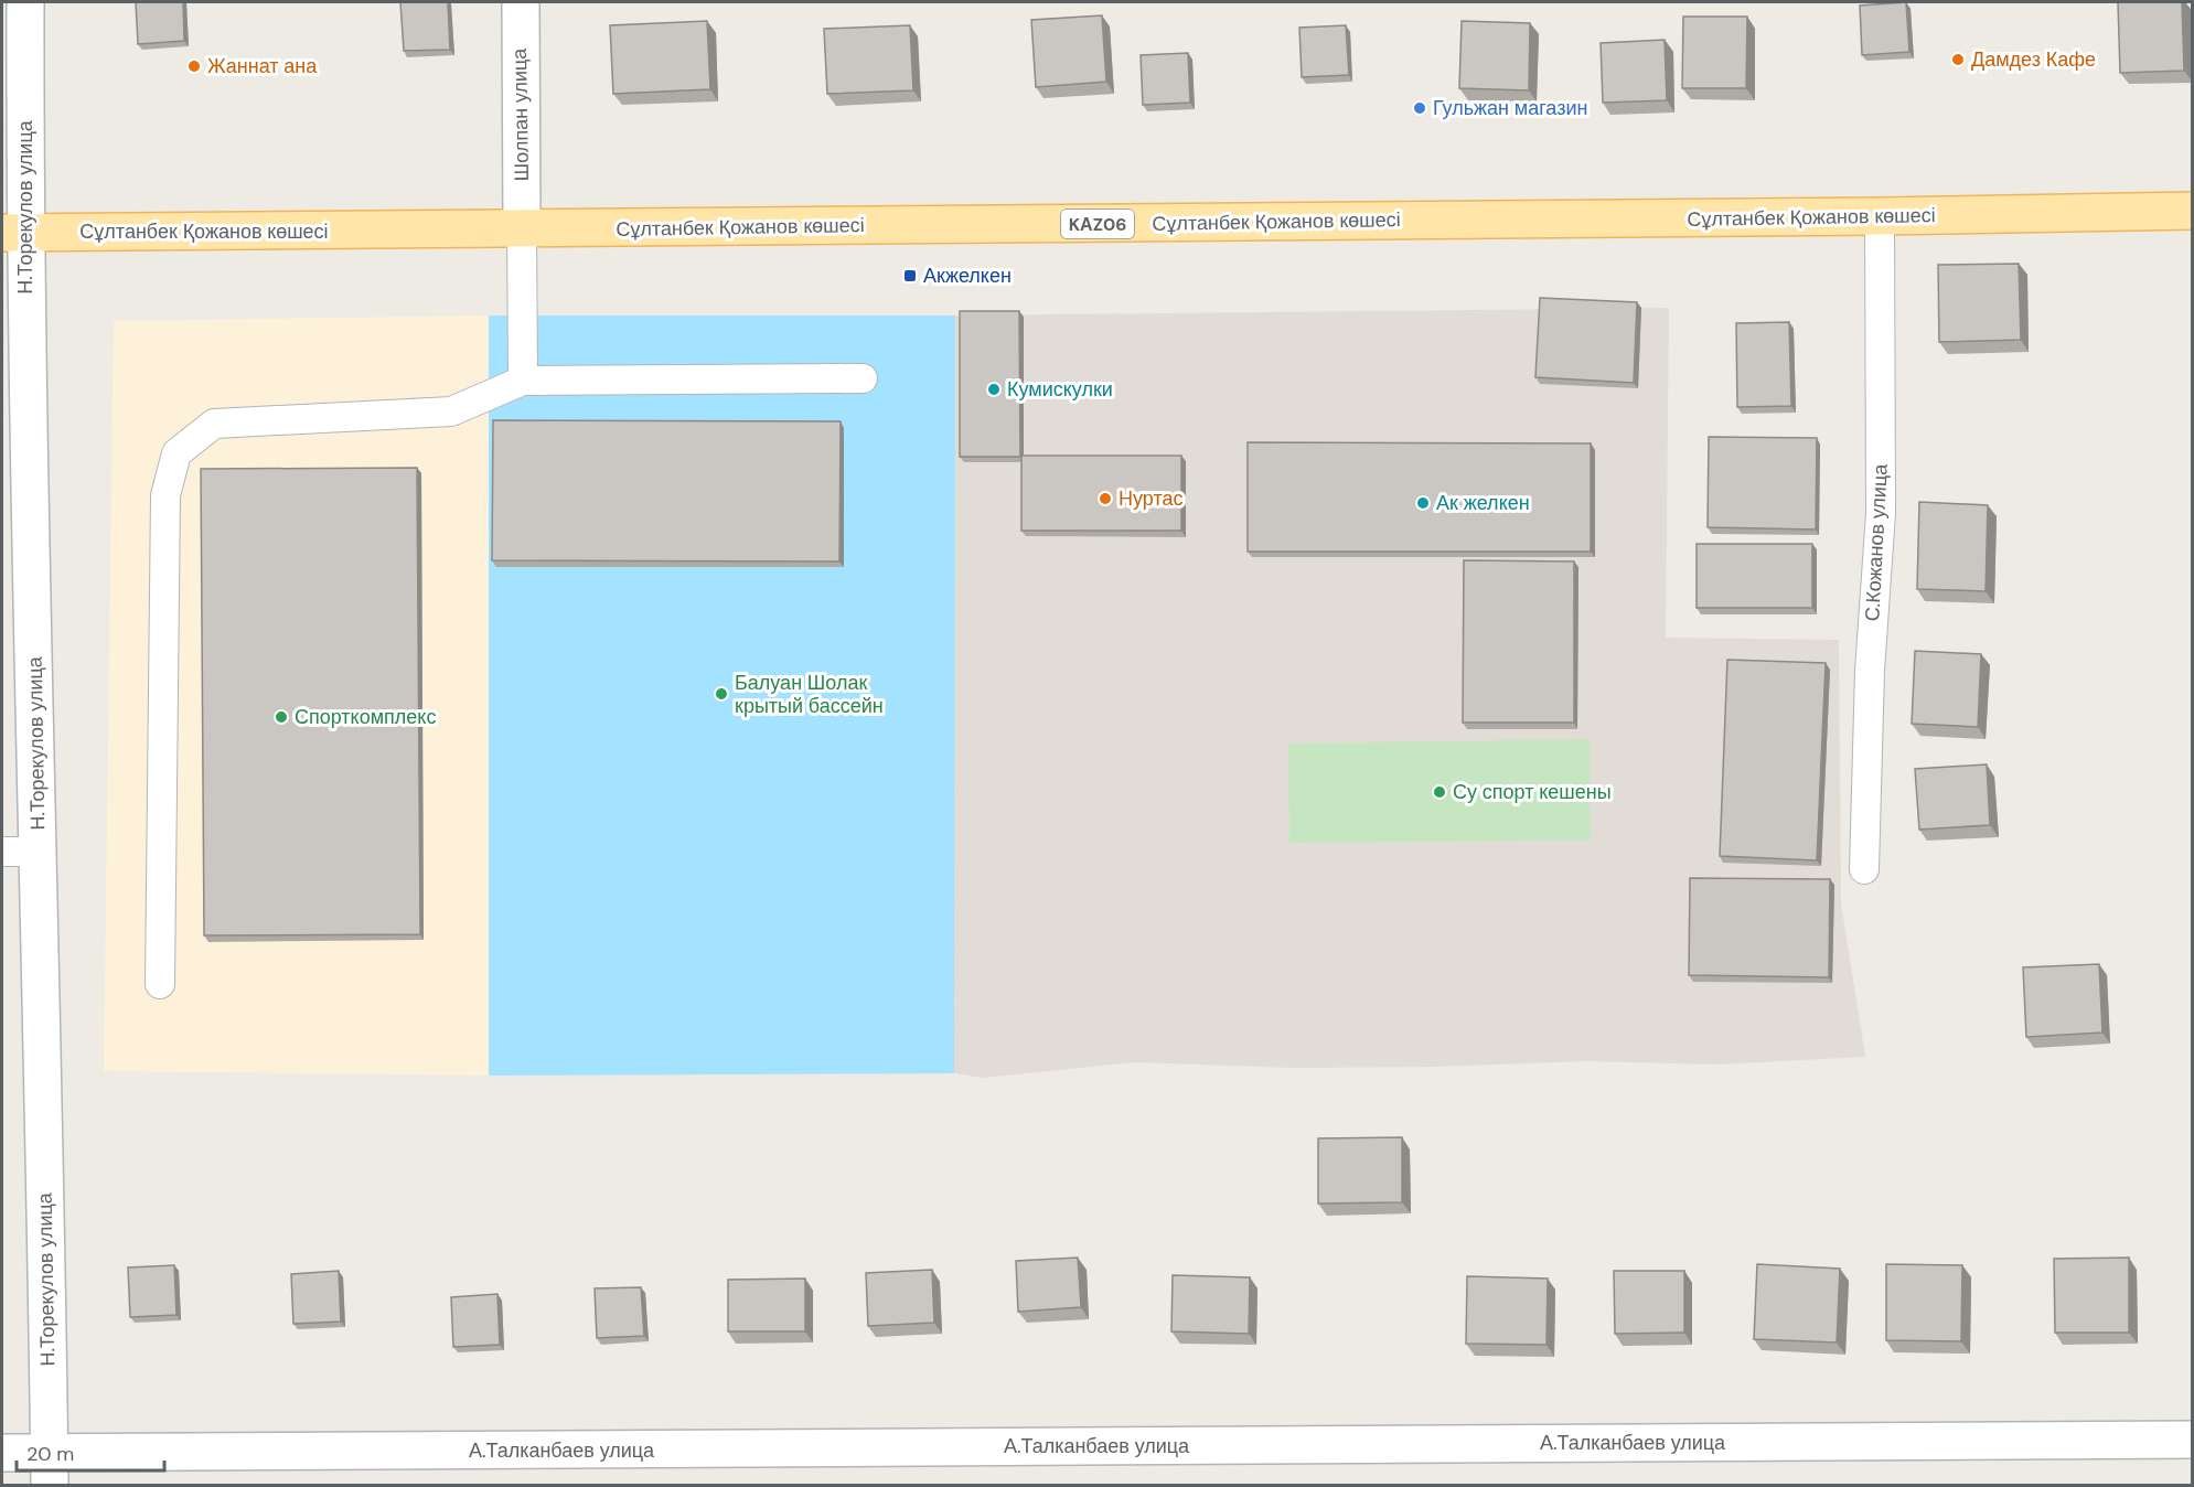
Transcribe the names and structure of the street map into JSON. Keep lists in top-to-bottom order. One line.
{"streets":{"main road":["Сұлтанбек Қожанов көшесі","KАZ06"],"street":["Шолпан улица","Н.Торекулов улица","А.Талканбаев улица"],"lane":["С.Кожанов улица"]},"crossings":[["Шолпан улица","Сұлтанбек Қожанов көшесі"],["Н.Торекулов улица","Сұлтанбек Қожанов көшесі"],["Н.Торекулов улица","А.Талканбаев улица"],["Сұлтанбек Қожанов көшесі","С.Кожанов улица"]],"places":{"other":["Дамдез Кафе","Жаннат ана","Гульжан магазин","Кумискулки","Нуртас","Ак желкен","Балуан Шолак крытый бассейн","Спорткомплекс","Су спорт кешены"],"transit":["Акжелкен"]},"scale_bar":"20 m"}
